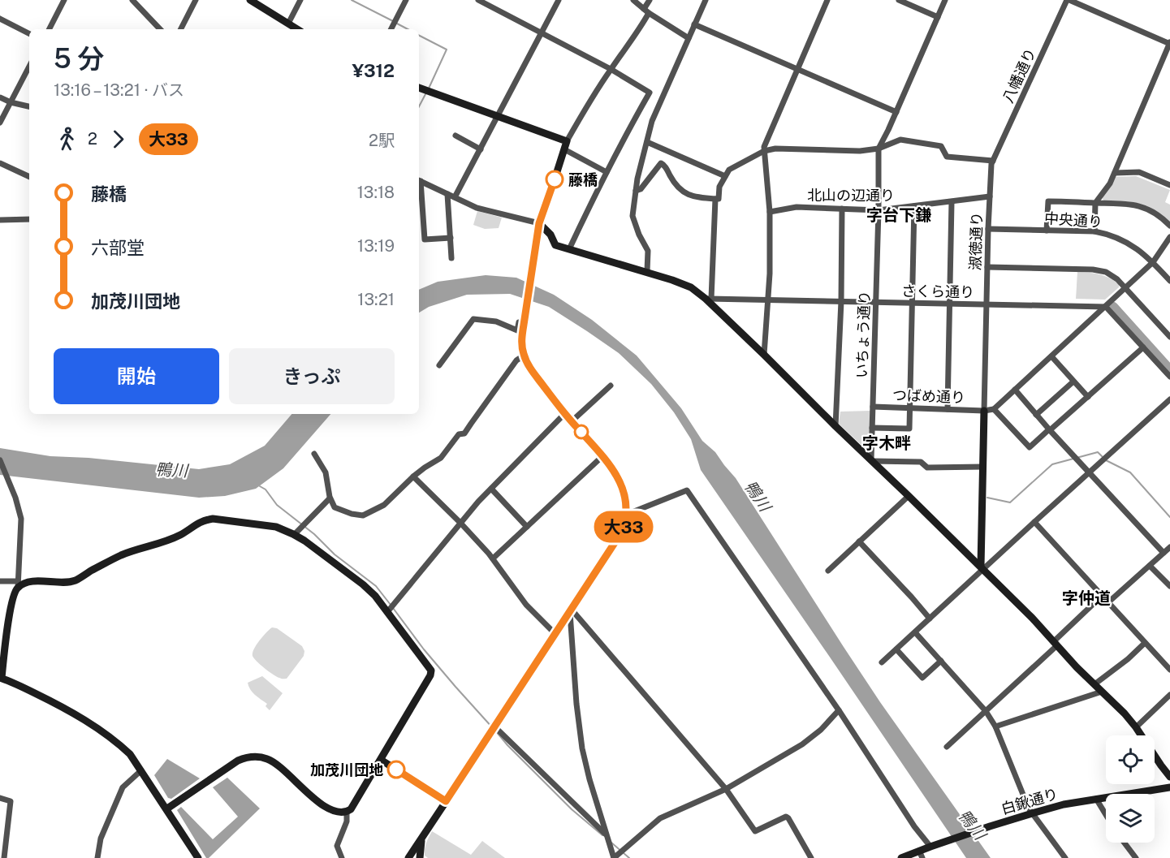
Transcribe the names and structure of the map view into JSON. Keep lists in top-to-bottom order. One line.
{"streets":{"street":["八幡通り","北山の辺通り","中央通り","淑徳通り","さくら通り","いちょう通り","つばめ通り","白鍬通り"]},"crossings":[["八幡通り","淑徳通り"],["北山の辺通り","淑徳通り"],["北山の辺通り","いちょう通り"],["中央通り","淑徳通り"],["淑徳通り","さくら通り"],["淑徳通り","つばめ通り"],["さくら通り","いちょう通り"],["いちょう通り","つばめ通り"]],"districts":["字台下鎌","字木畔","字仲道"],"water":["鴨川"],"places":["藤橋","加茂川団地"],"lines":["bus line 大33"],"page":{"on_map":"大33","heading":["5 分","13:16 – 13:21 · バス","¥312"],"legs":["2","大33","2駅"],"list":[{"name":"藤橋","value":"13:18"},{"name":"六部堂","value":"13:19"},{"name":"加茂川団地","value":"13:21"}],"buttons":["開始","きっぷ"]}}
